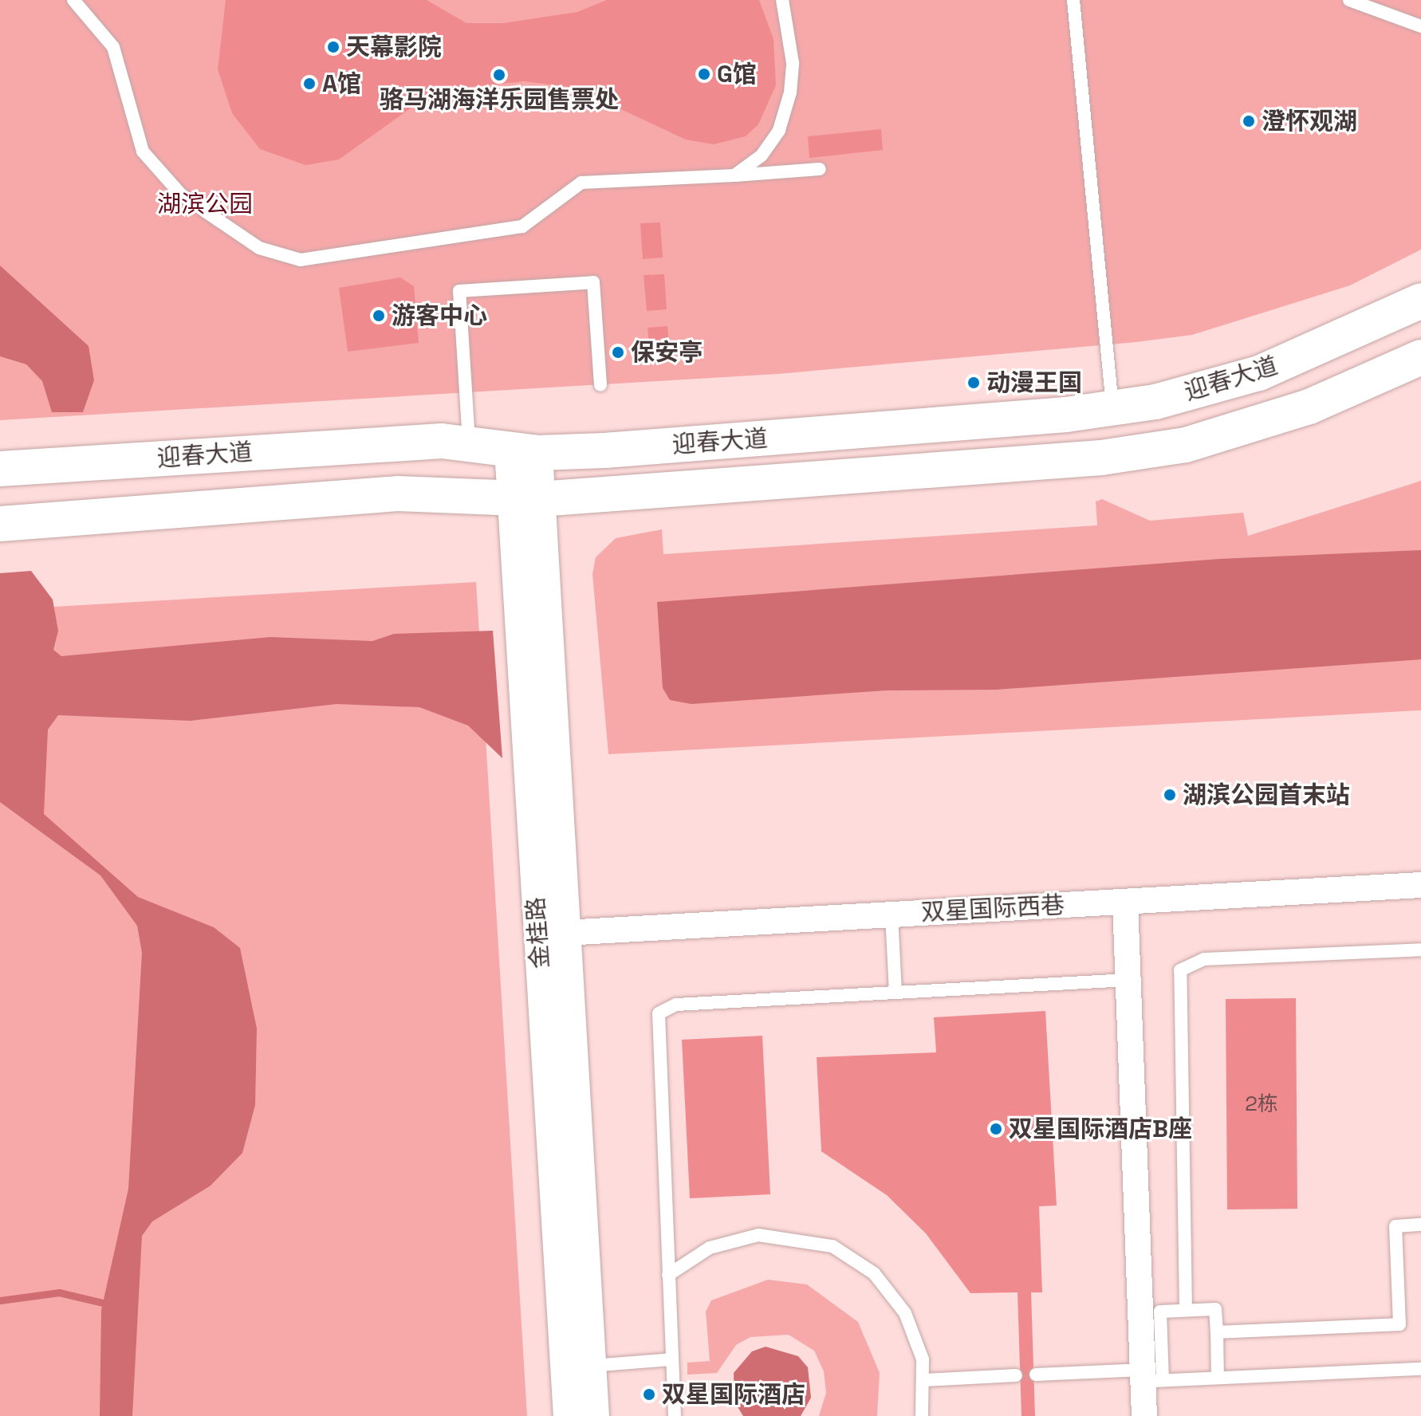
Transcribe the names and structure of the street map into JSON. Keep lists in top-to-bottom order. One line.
{"streets":{"main road":["迎春大道"],"street":["双星国际西巷","金桂路"]},"crossings":[["迎春大道","金桂路"],["双星国际西巷","金桂路"]],"parks":["湖滨公园"],"places":["天幕影院","G馆","骆马湖海洋乐园售票处","A馆","澄怀观湖","游客中心","保安亭","动漫王国","湖滨公园首末站","双星国际酒店B座","双星国际酒店"],"house_numbers":["2栋"]}
